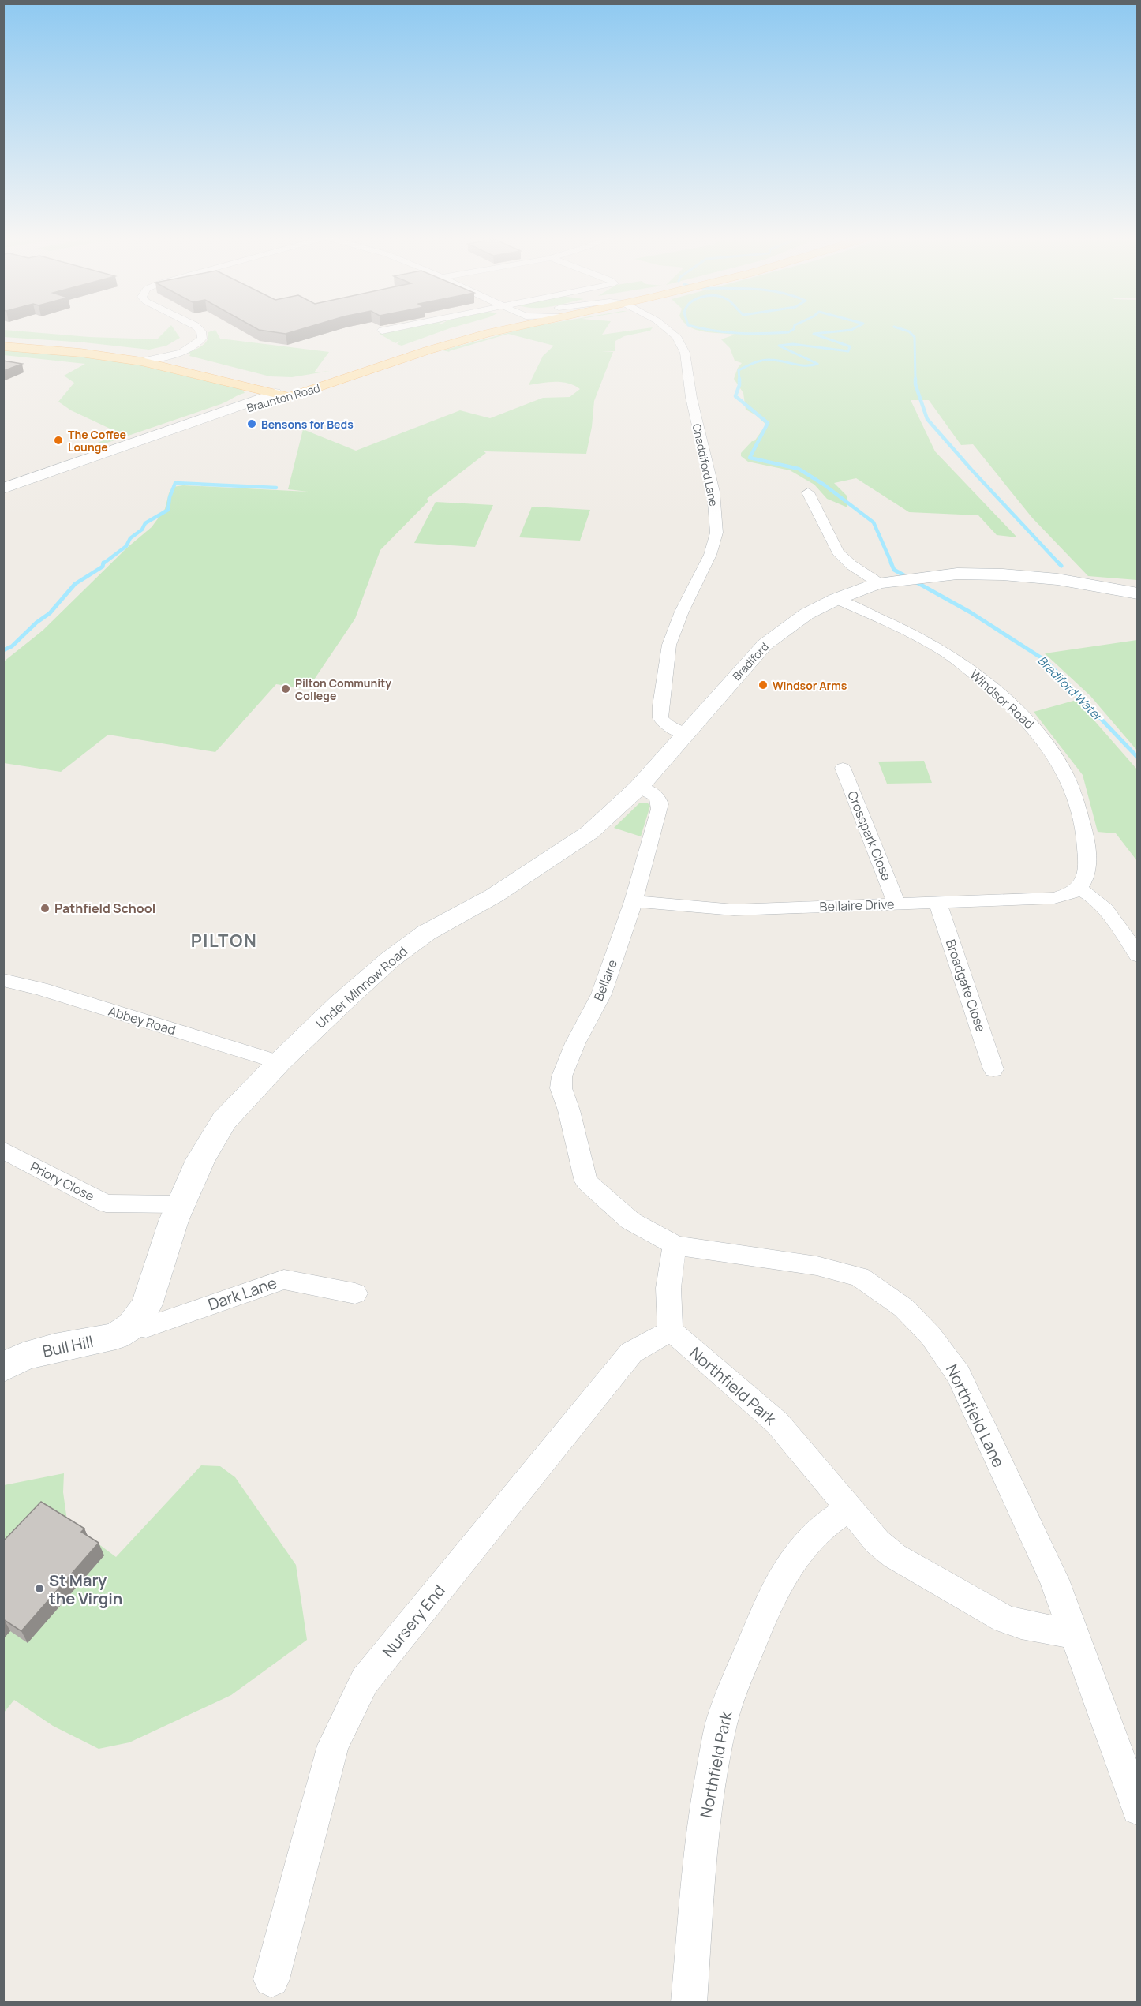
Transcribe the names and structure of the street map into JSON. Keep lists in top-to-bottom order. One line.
{"streets":{"main road":["Braunton Road"],"street":["Chaddiford Lane","Bradiford","Windsor Road","Crosspark Close","Bellaire Drive","Bellaire","Broadgate Close","Under Minnow Road","Abbey Road","Priory Close","Dark Lane","Bull Hill","Northfield Park","Northfield Lane","Nursery End"]},"crossings":[["Chaddiford Lane","Bradiford"],["Bradiford","Windsor Road"],["Bradiford","Bellaire"],["Bradiford","Under Minnow Road"],["Windsor Road","Bellaire Drive"],["Crosspark Close","Bellaire Drive"],["Bellaire Drive","Bellaire"],["Bellaire Drive","Broadgate Close"],["Bellaire","Under Minnow Road"],["Bellaire","Northfield Lane"],["Under Minnow Road","Abbey Road"],["Under Minnow Road","Priory Close"],["Under Minnow Road","Dark Lane"],["Under Minnow Road","Bull Hill"],["Dark Lane","Bull Hill"],["Northfield Park","Northfield Lane"],["Northfield Park","Nursery End"]],"districts":["PILTON"],"water":["Bradiford Water"],"places":["Bensons for Beds","The Coffee Lounge","Windsor Arms","Pilton Community College","Pathfield School","St Mary the Virgin"]}
